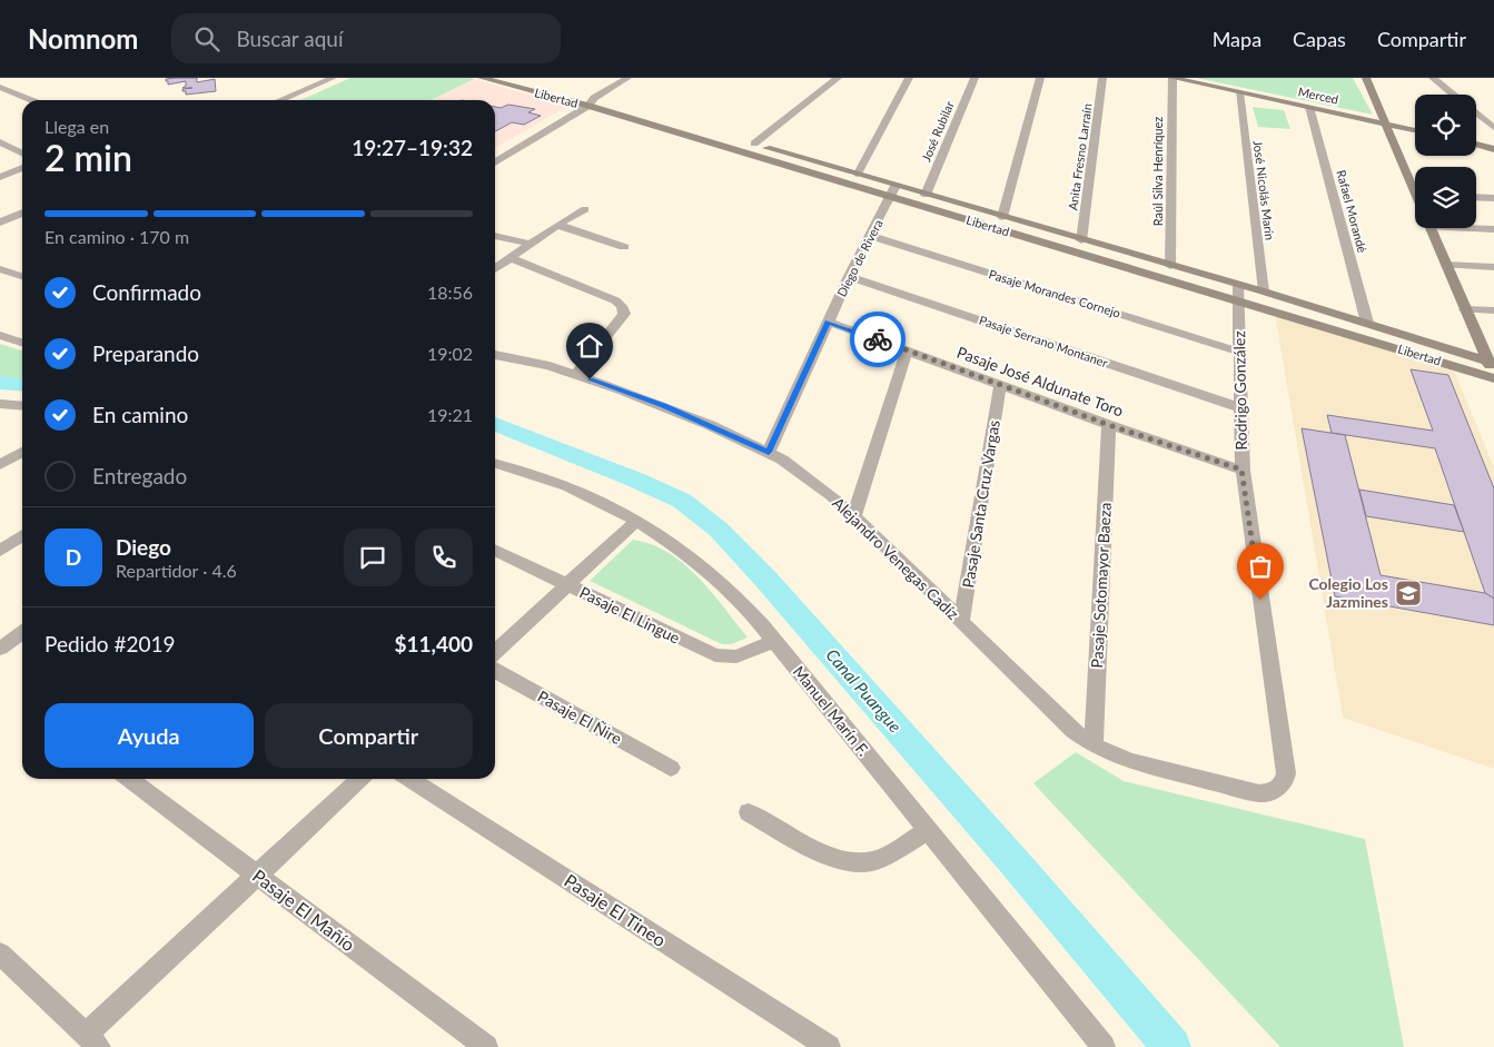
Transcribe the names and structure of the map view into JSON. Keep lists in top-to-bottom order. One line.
{"streets":{"street":["Merced","Libertad","José Rubilar","Anita Fresno Larraín","Raúl Silva Henríquez","José Nicolás Marín","Rafael Morandé","Diego de Rivera","Pasaje Morandes Cornejo","Pasaje Serrano Montaner","Pasaje José Aldunate Toro","Rodrigo González","Pasaje Santa Cruz Vargas","Alejandro Venegas Cadíz","Pasaje Sotomayor Baeza","Pasaje El Lingue","Manuel Marín F.","Pasaje El Ñire","Pasaje El Mañío","Pasaje El Tineo"]},"crossings":[["Merced","Raúl Silva Henríquez"],["Merced","José Nicolás Marín"],["Merced","Rafael Morandé"],["Libertad","José Rubilar"],["Libertad","Anita Fresno Larraín"],["Libertad","Raúl Silva Henríquez"],["Libertad","José Nicolás Marín"],["Libertad","Rafael Morandé"],["Libertad","Diego de Rivera"],["Libertad","Rodrigo González"],["Diego de Rivera","Pasaje Morandes Cornejo"],["Diego de Rivera","Pasaje Serrano Montaner"],["Diego de Rivera","Pasaje José Aldunate Toro"],["Diego de Rivera","Alejandro Venegas Cadíz"],["Pasaje Morandes Cornejo","Rodrigo González"],["Pasaje Serrano Montaner","Rodrigo González"],["Pasaje José Aldunate Toro","Rodrigo González"],["Pasaje José Aldunate Toro","Pasaje Santa Cruz Vargas"],["Pasaje José Aldunate Toro","Pasaje Sotomayor Baeza"],["Rodrigo González","Alejandro Venegas Cadíz"],["Pasaje Santa Cruz Vargas","Alejandro Venegas Cadíz"],["Alejandro Venegas Cadíz","Pasaje Sotomayor Baeza"],["Pasaje El Lingue","Manuel Marín F."]],"water":["Canal Puangue"],"places":{"school or university":["Colegio Los Jazmines"]},"page":{"header":"Nomnom","search":"Buscar aquí","nav":["Mapa","Capas","Compartir"],"heading":["2 min","Llega en","19:27–19:32"],"panel":["Diego","Repartidor · 4.6","Pedido #2019","$11,400"],"bar":"En camino · 170 m","list":[["Confirmado","18:56"],["Preparando","19:02"],["En camino","19:21"],"Entregado"],"round":"D","buttons":["Ayuda","Compartir"]}}
